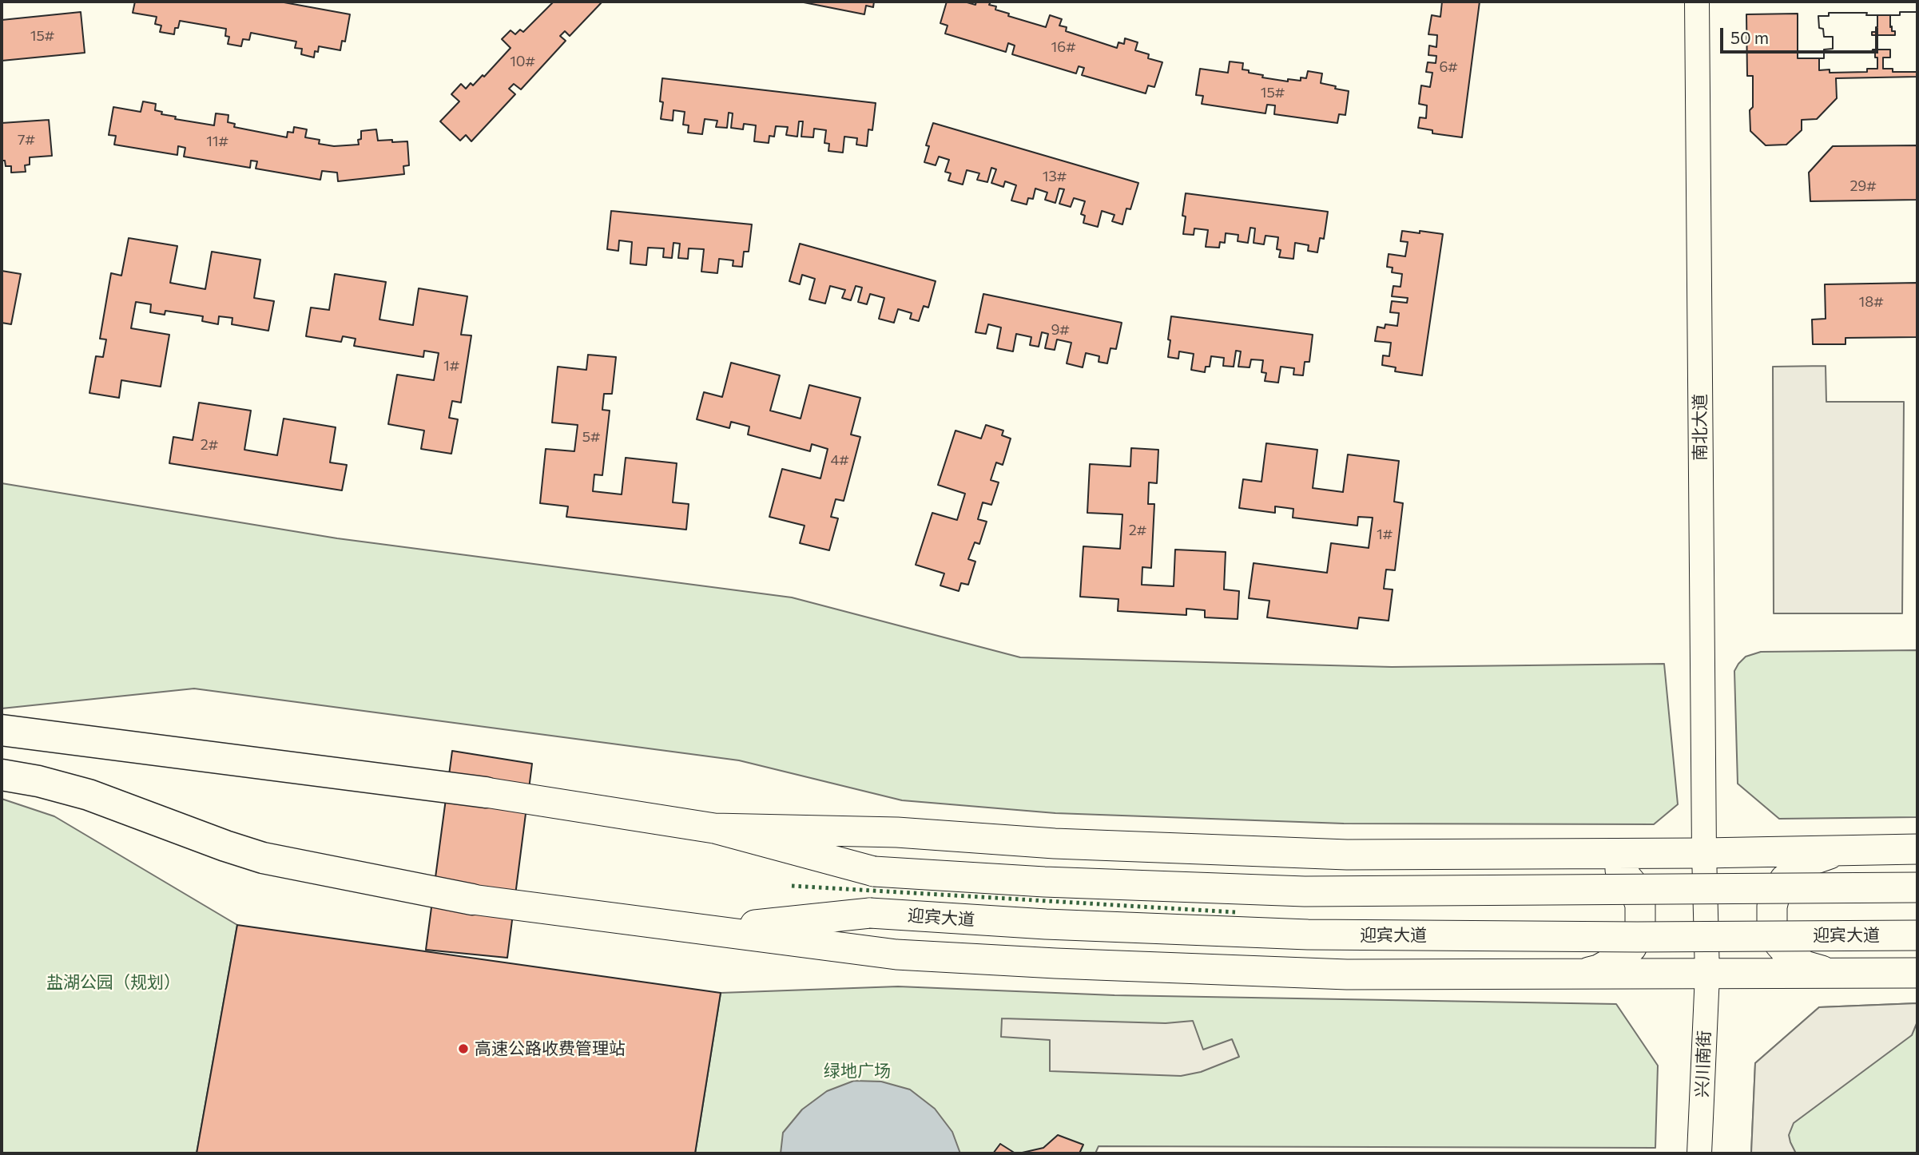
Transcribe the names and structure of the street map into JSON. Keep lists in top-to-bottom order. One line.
{"streets":{"main road":["迎宾大道"],"street":["南北大道","兴川南街"]},"crossings":[["南北大道","兴川南街"]],"parks":["盐湖公园（规划）","绿地广场"],"places":["高速公路收费管理站"],"house_numbers":["15#","16#","10#","6#","15#","7#","11#","13#","29#","18#","9#","1#","5#","2#","4#","2#","1#"],"scale_bar":"50 m"}
